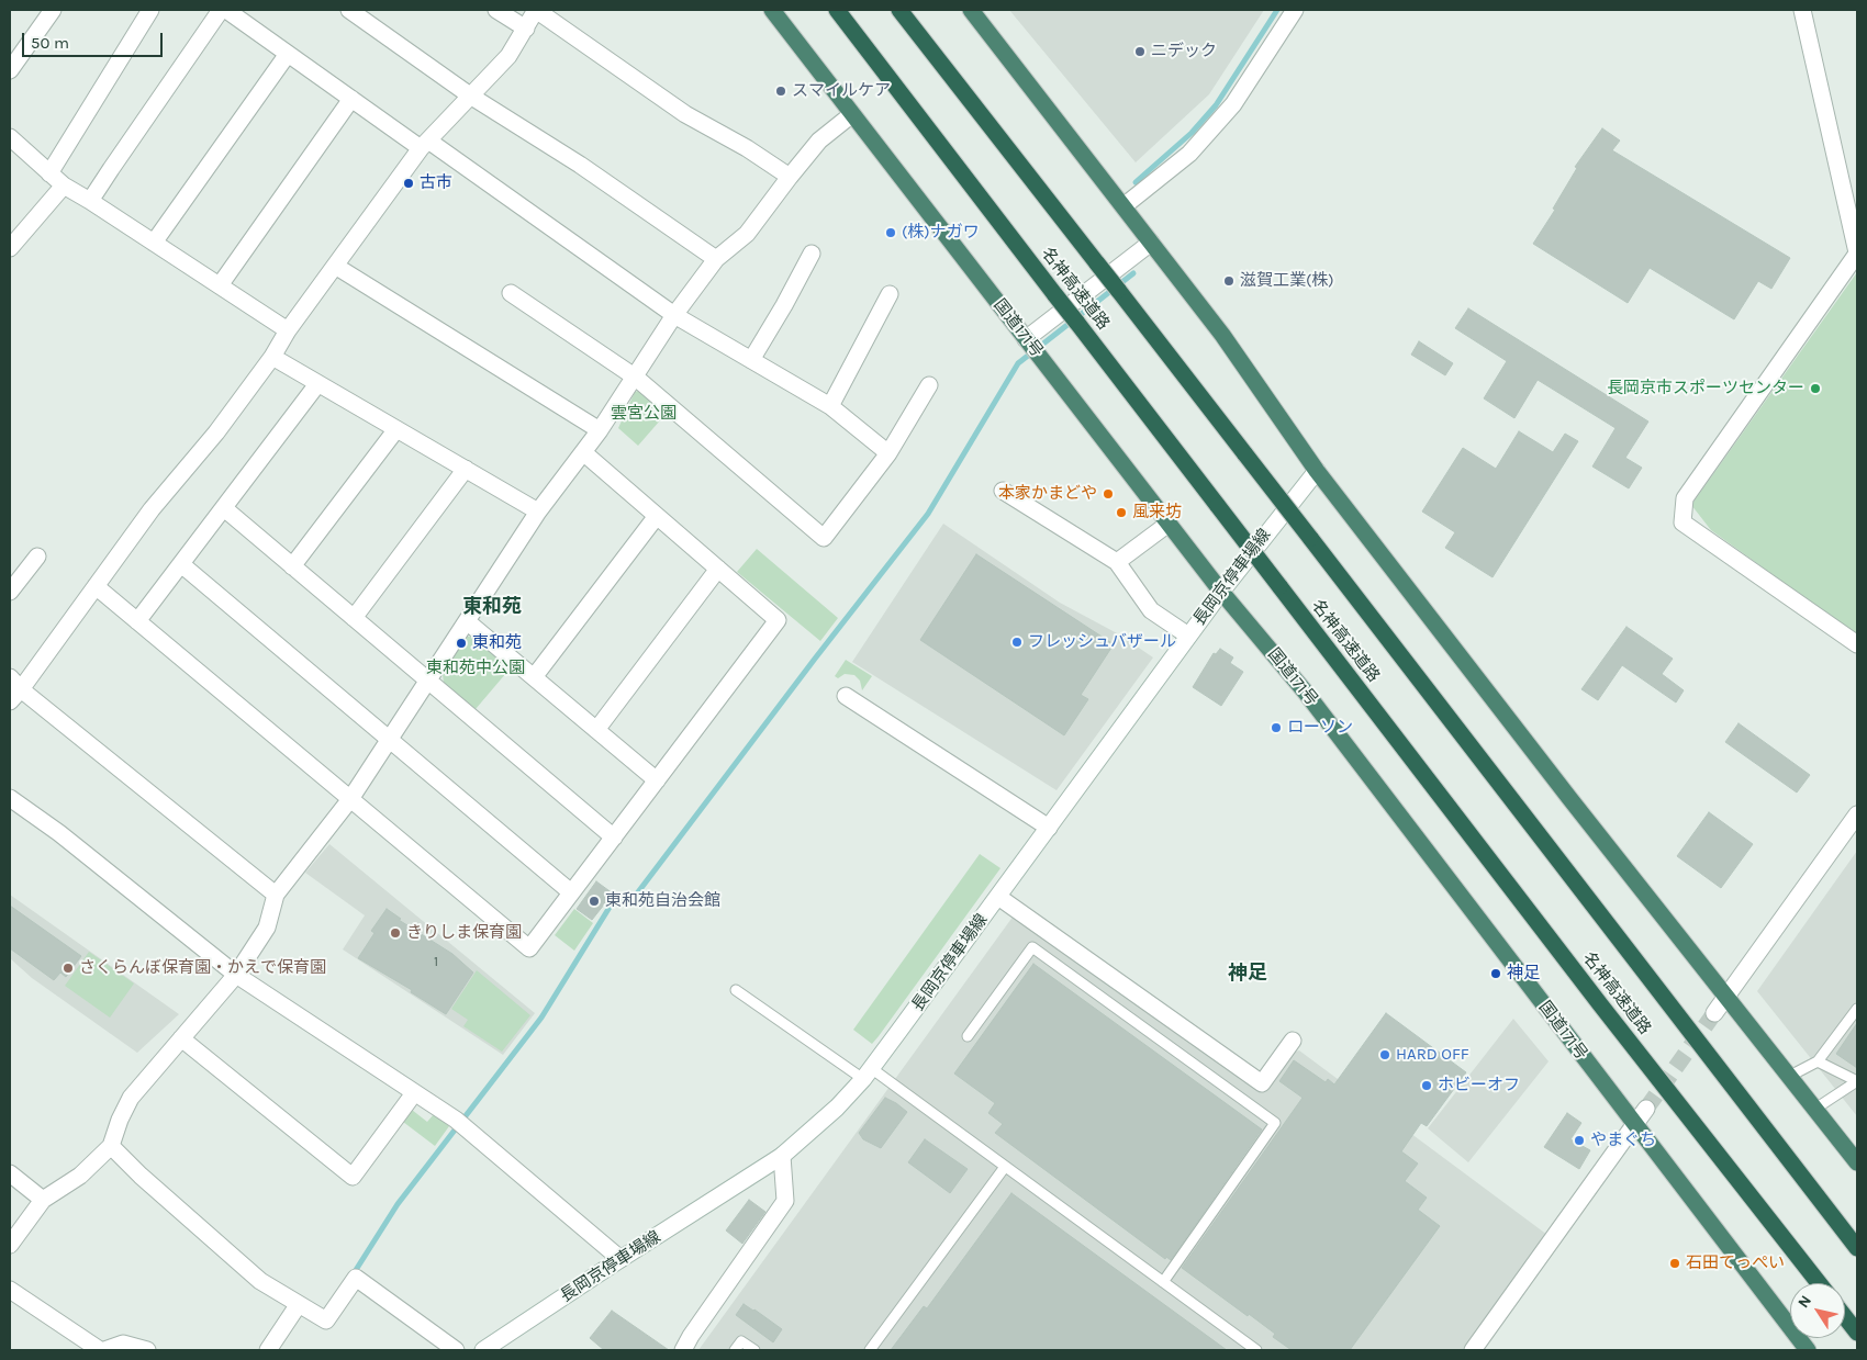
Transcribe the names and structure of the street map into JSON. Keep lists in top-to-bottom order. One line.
{"streets":{"highway":["名神高速道路","国道171号"],"street":["長岡京停車場線"]},"crossings":[["国道171号","長岡京停車場線"]],"districts":["東和苑","神足"],"parks":["雲宮公園","東和苑中公園"],"places":["ニデック","スマイルケア","古市","(株)ナガワ","滋賀工業(株)","長岡京市スポーツセンター","本家かまどや","風来坊","フレッシュバザール","東和苑","ローソン","東和苑自治会館","きりしま保育園","さくらんぼ保育園・かえで保育園","神足","HARD OFF","ホビーオフ","やまぐち","石田てっぺい"],"house_numbers":["1"],"scale_bar":"50 m","north":"top left"}
